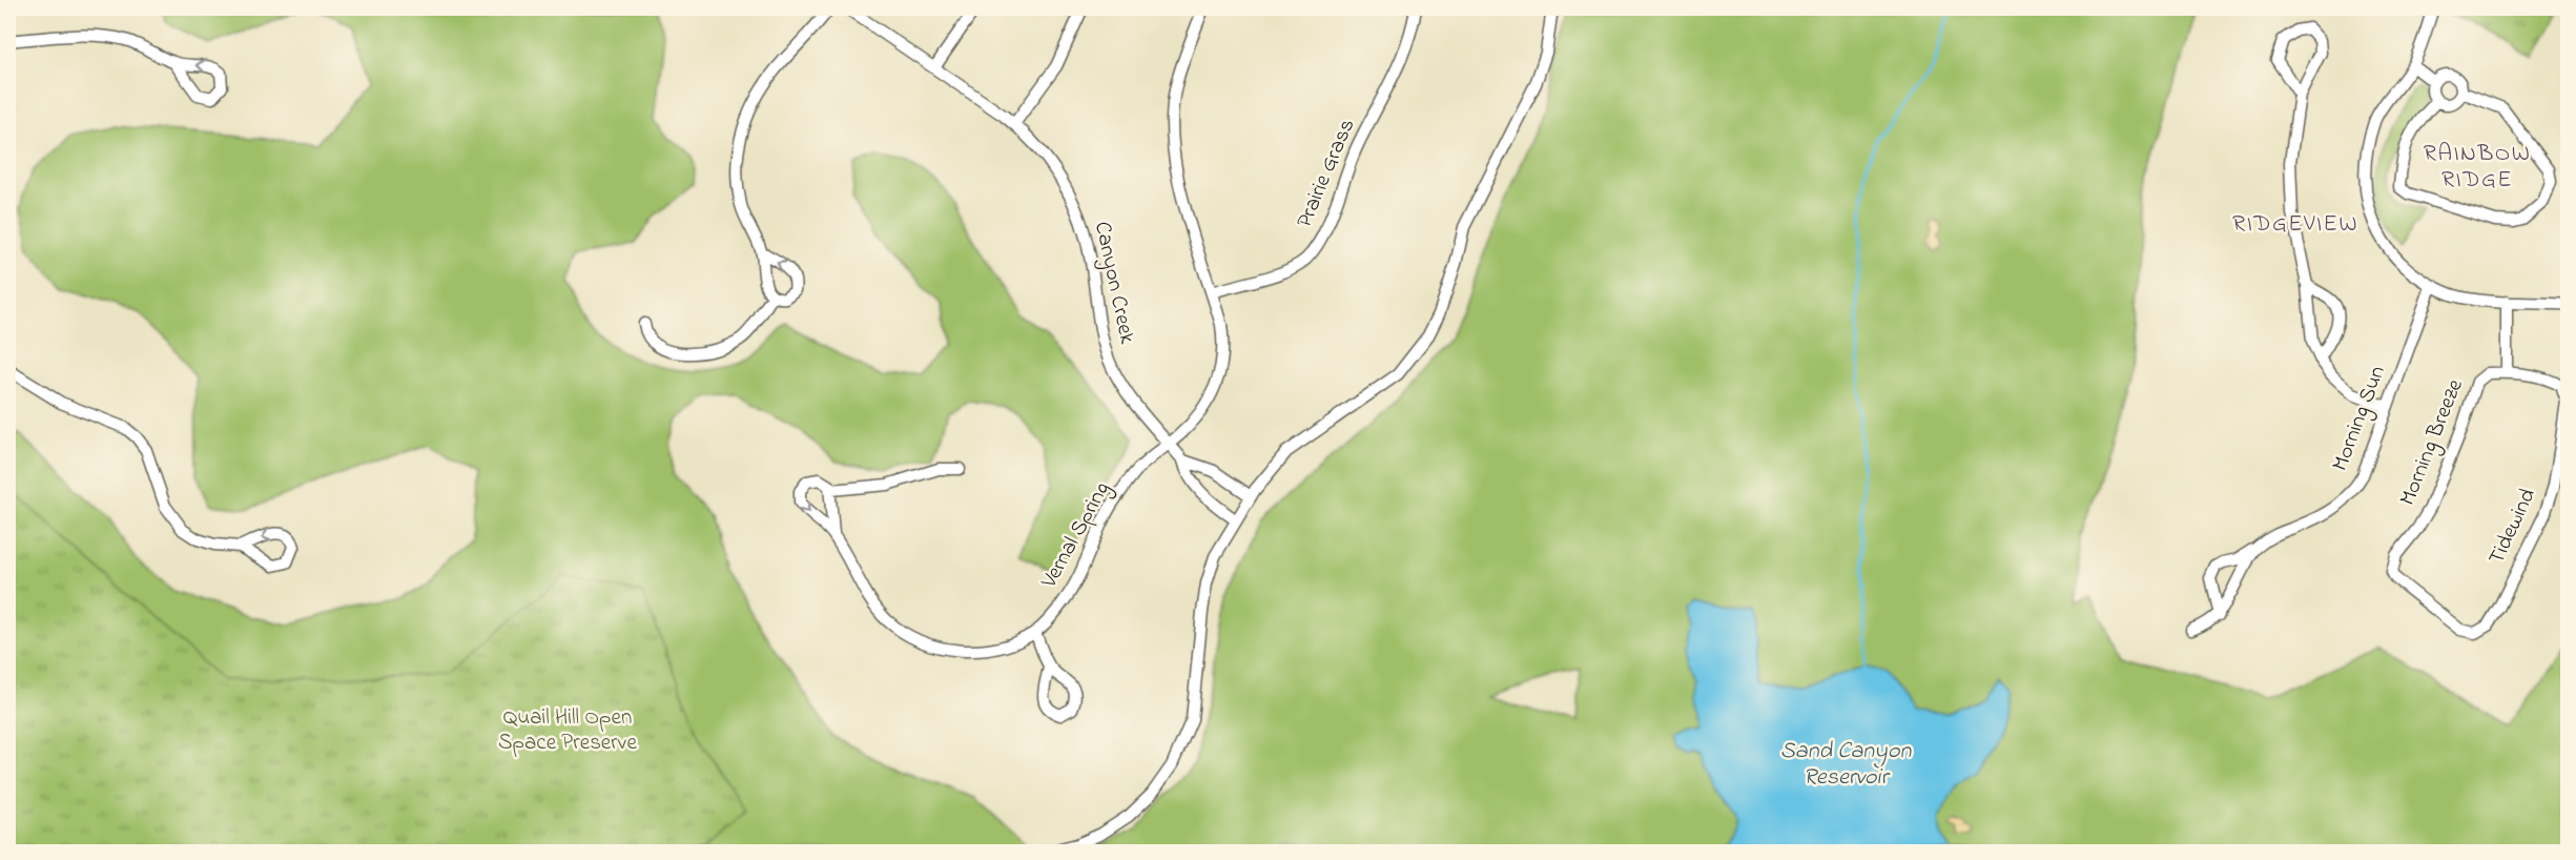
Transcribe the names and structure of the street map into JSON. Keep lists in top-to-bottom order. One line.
{"streets":{"street":["Prairie Grass","Canyon Creek","Morning Sun","Morning Breeze","Tidewind","Vernal Spring"]},"crossings":[["Prairie Grass","Vernal Spring"],["Canyon Creek","Vernal Spring"],["Morning Breeze","Tidewind"]],"districts":["RAINBOW RIDGE","RIDGEVIEW"],"water":["Sand Canyon Reservoir"],"parks":["Quail Hill Open Space Preserve"]}
